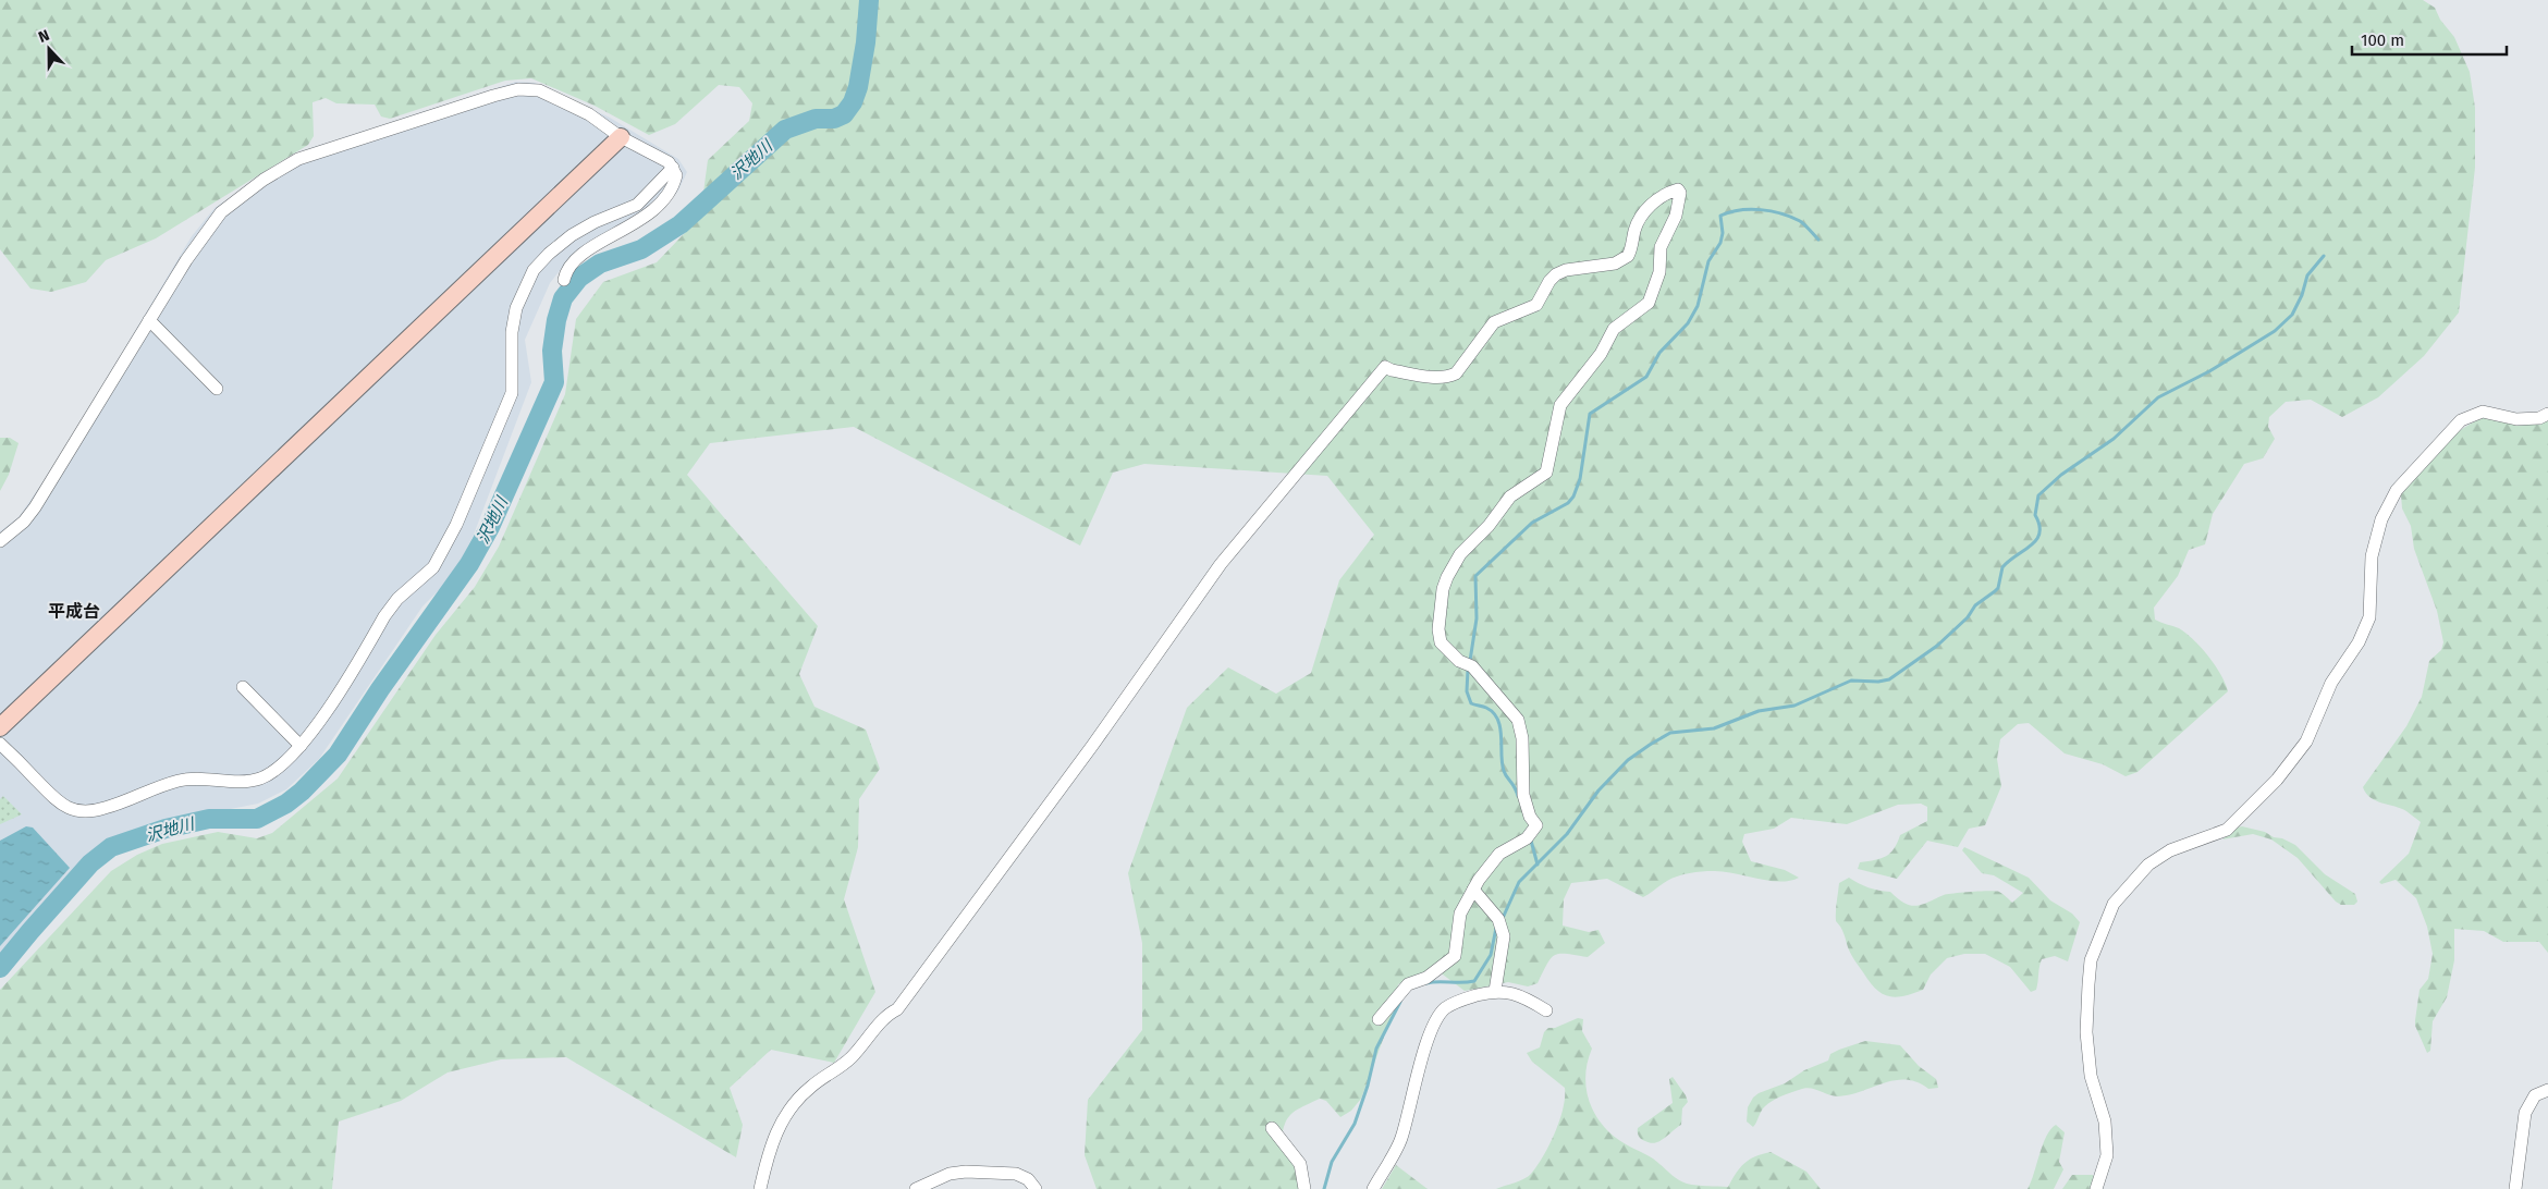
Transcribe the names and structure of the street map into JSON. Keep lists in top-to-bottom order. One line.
{"districts":["平成台"],"water":["沢地川"],"scale_bar":"100 m","north":"top"}
